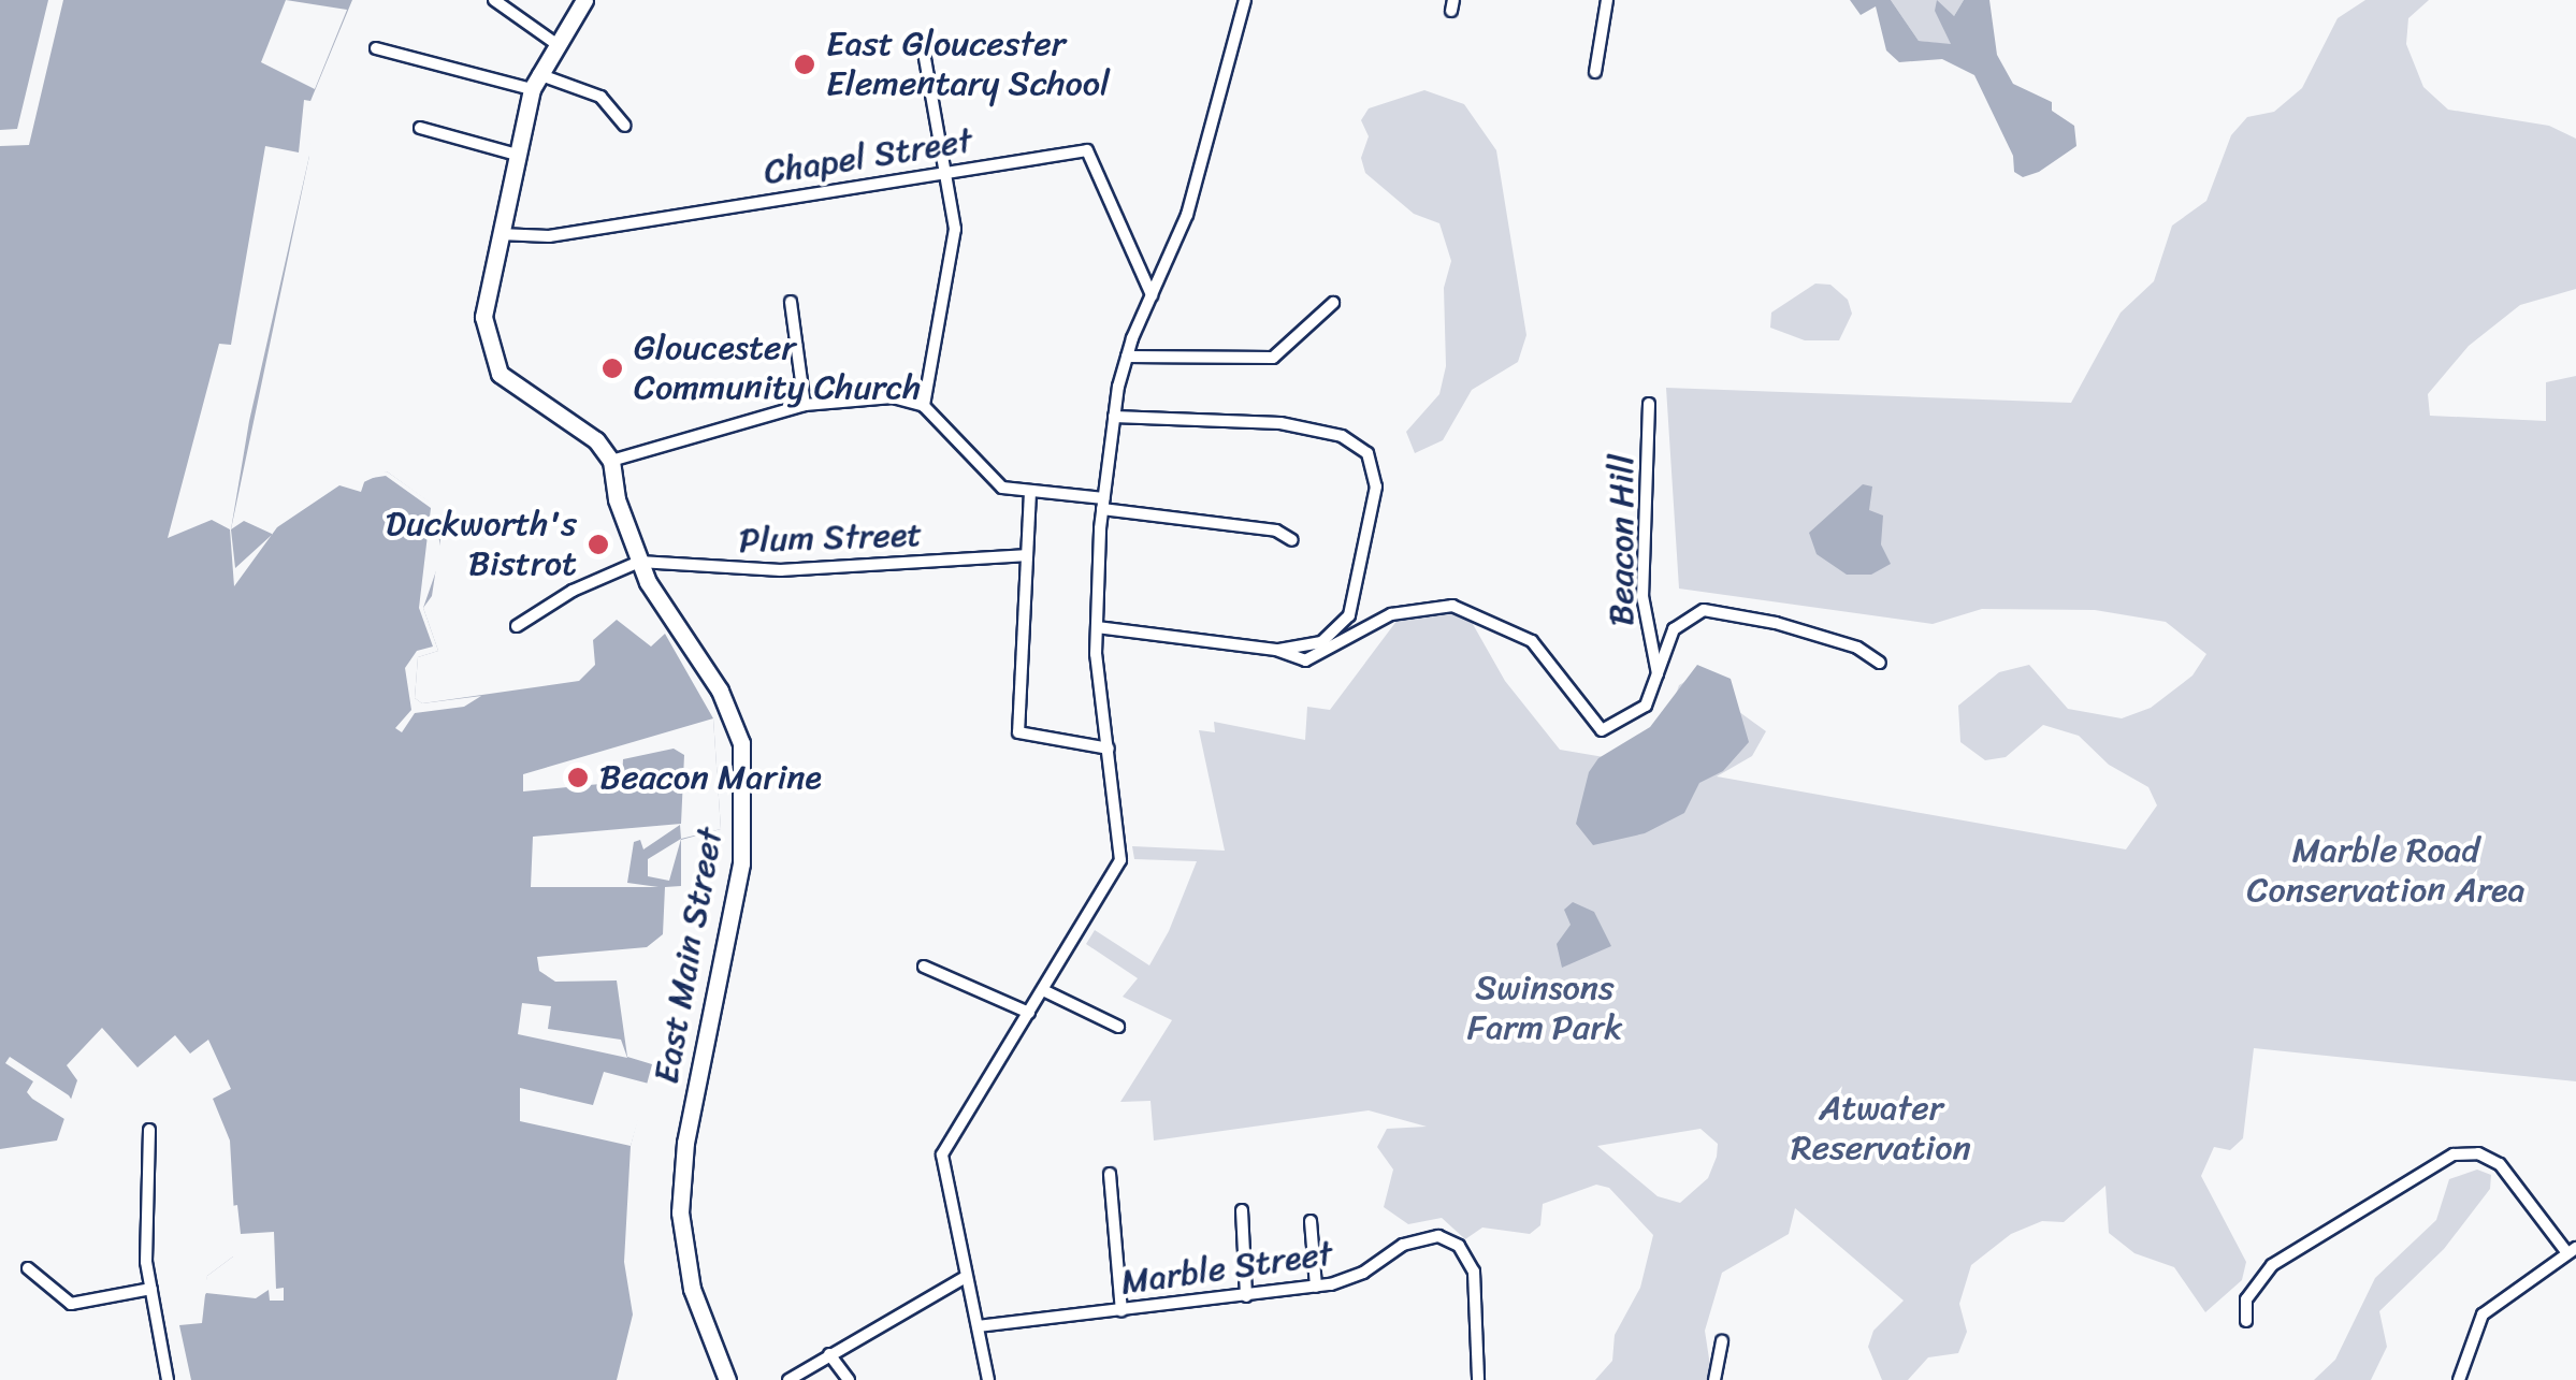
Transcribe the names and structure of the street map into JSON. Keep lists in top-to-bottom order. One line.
{"streets":{"main road":["East Main Street"],"street":["Chapel Street","Plum Street","Beacon Hill","Marble Street"]},"crossings":[["Plum Street","East Main Street"]],"parks":["Marble Road Conservation Area","Swinsons Farm Park","Atwater Reservation"],"places":["East Gloucester Elementary School","Gloucester Community Church","Duckworth's Bistrot","Beacon Marine"]}
